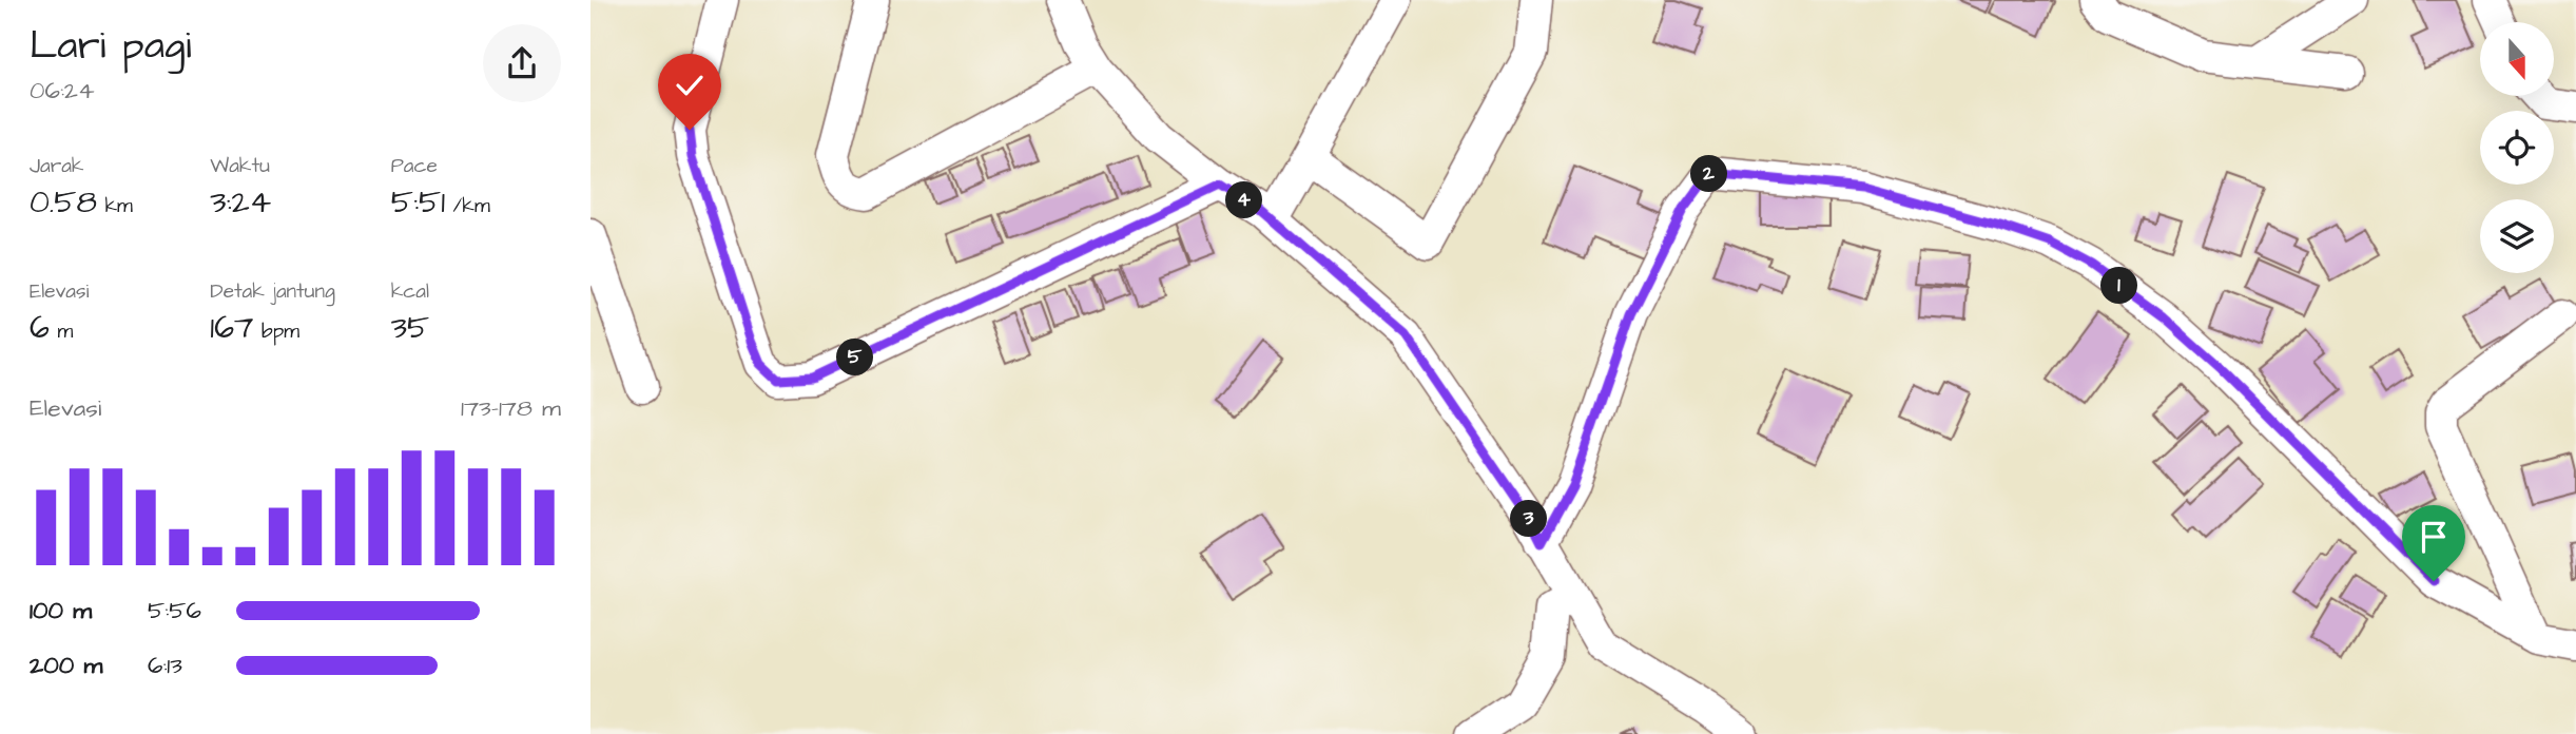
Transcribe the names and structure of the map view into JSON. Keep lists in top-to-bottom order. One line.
{"north":"bottom","page":{"heading":["Lari pagi","06:24"],"stats":[["Jarak","0.58 km"],["Waktu","3:24"],["Pace","5:51 /km"],["Elevasi","6 m"],["Detak jantung","167 bpm"],["kcal","35"]],"pins":["2","4","1","5","3"],"chart":["Elevasi","173–178 m"],"list":[{"name":"100 m","note":"5:56"},{"name":"200 m","note":"6:13"}]}}
